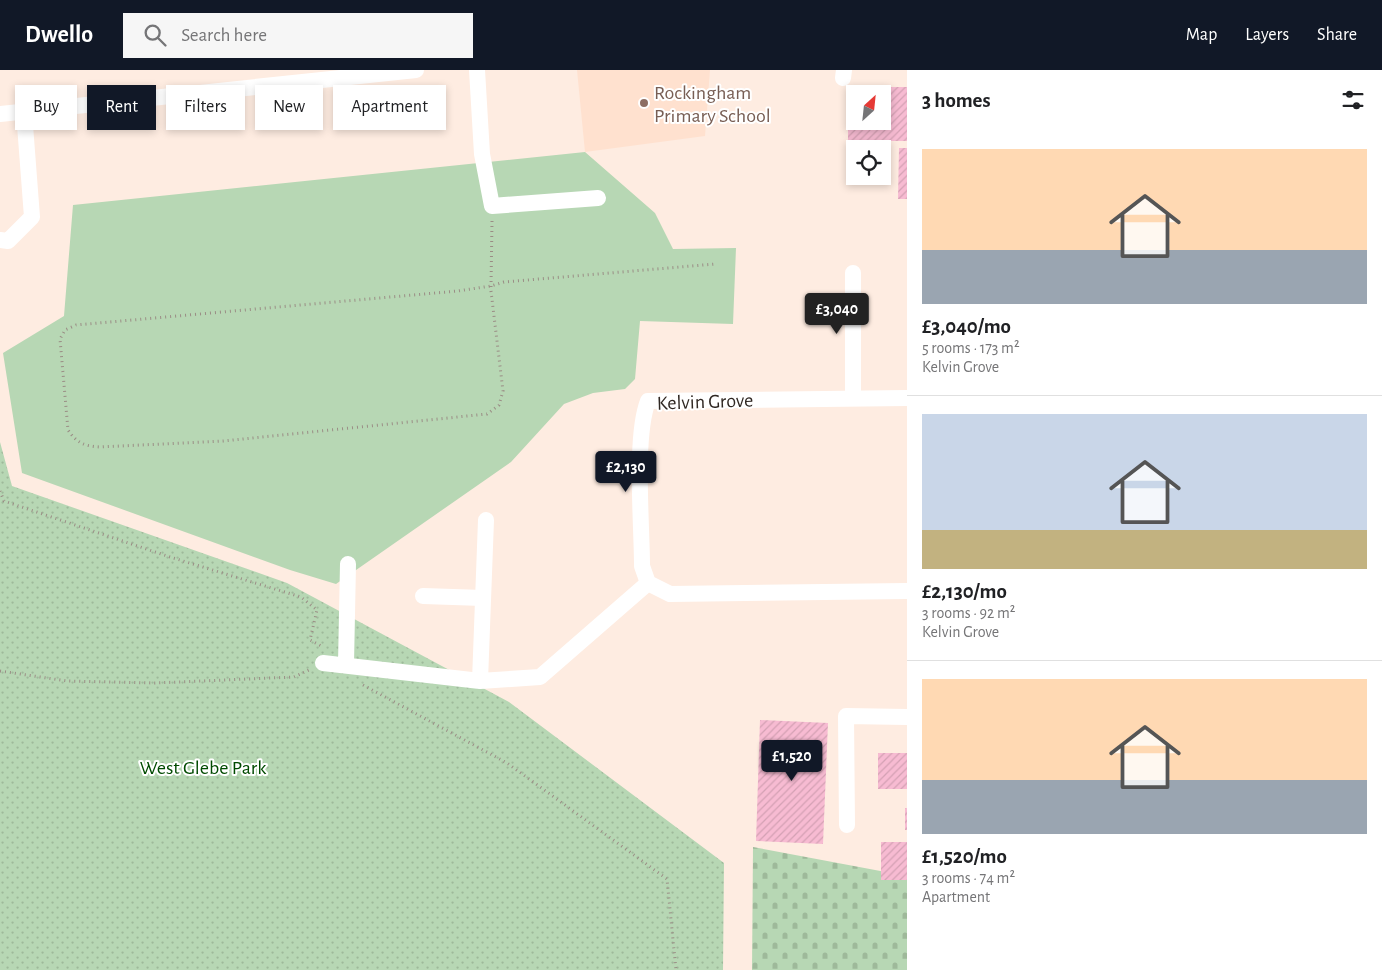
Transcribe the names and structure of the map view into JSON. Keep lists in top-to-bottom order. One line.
{"streets":{"street":["Kelvin Grove"]},"parks":["West Glebe Park"],"places":["Rockingham Primary School"],"north":"top right","page":{"header":"Dwello","search":"Search here","nav":["Map","Layers","Share"],"heading":"3 homes","chip":["Buy","Rent","Filters","New","Apartment"],"list":[{"name":"£3,040/mo","note":"5 rooms · 173 m² · Kelvin Grove"},{"name":"£2,130/mo","note":"3 rooms · 92 m² · Kelvin Grove"},{"name":"£1,520/mo","note":"3 rooms · 74 m² · Apartment"}],"price":["£3,040","£2,130","£1,520"]}}
